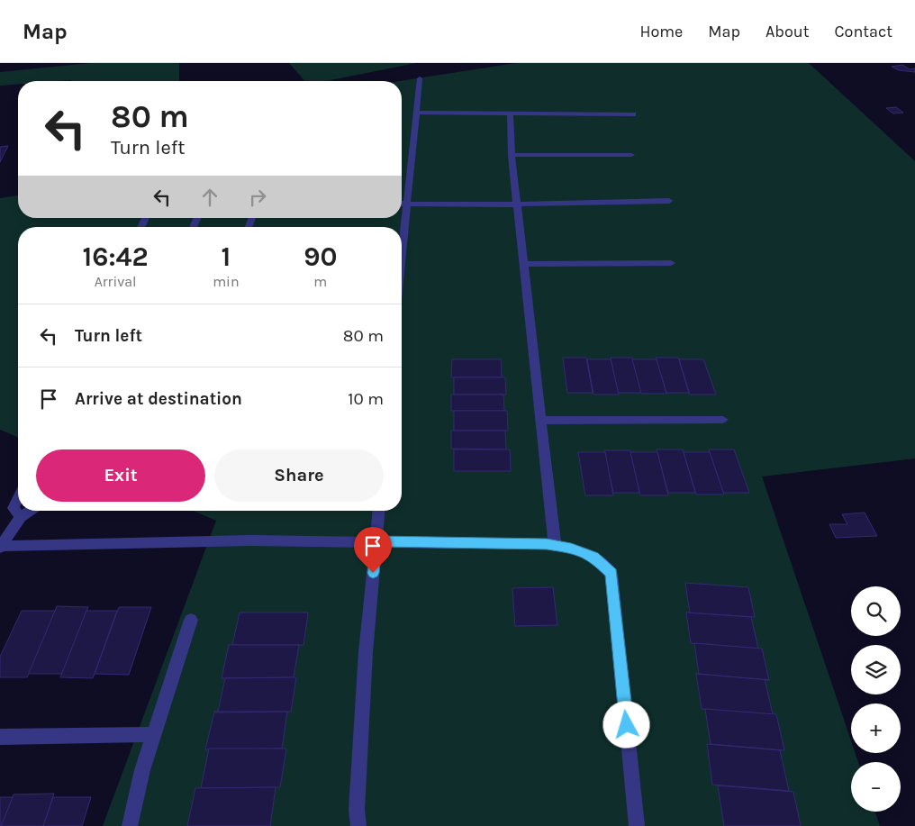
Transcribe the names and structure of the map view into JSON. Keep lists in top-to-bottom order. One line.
{"page":{"header":"Map","nav":["Home","Map","About","Contact"],"turn":["80 m","Turn left"],"eta":["16:42","Arrival","1","min","90","m"],"list":[{"name":"Turn left","value":"80 m"},{"name":"Arrive at destination","value":"10 m"}],"buttons":["Exit","Share"],"map_buttons":["+","−"]}}
